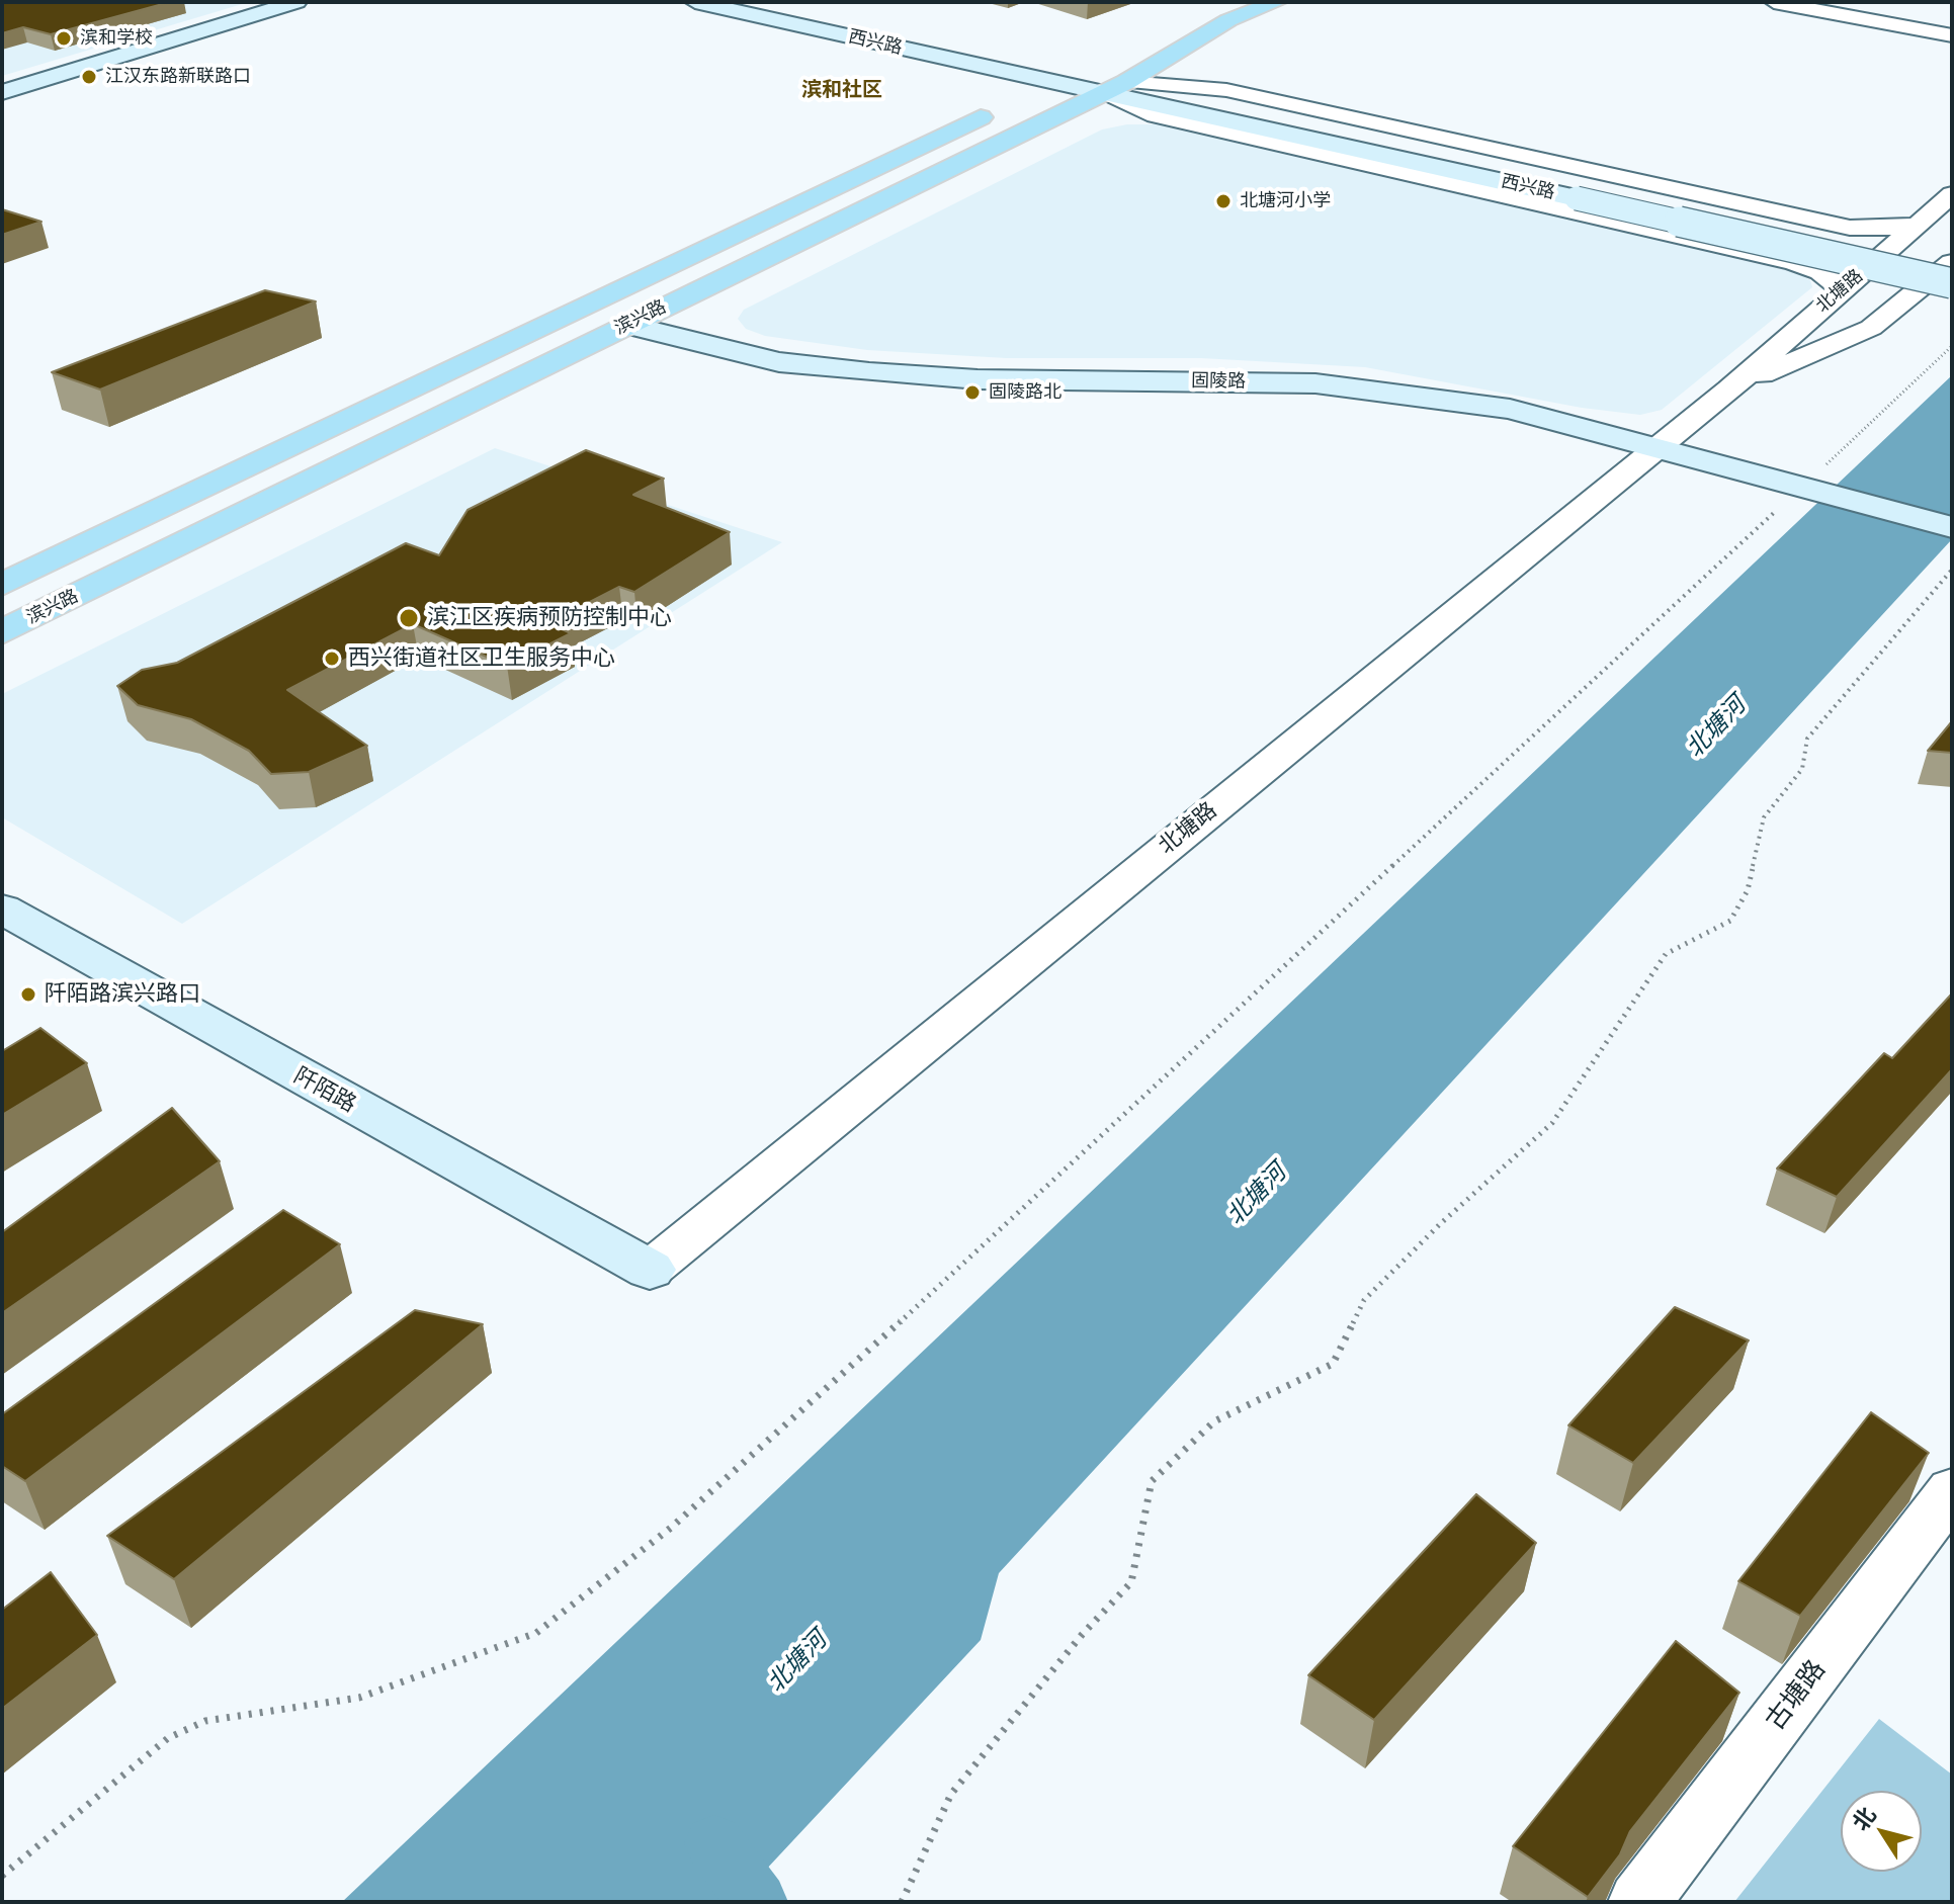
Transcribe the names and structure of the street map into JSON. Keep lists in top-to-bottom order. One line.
{"streets":{"main road":["西兴路","滨兴路","固陵路","阡陌路"],"street":["北塘路","古塘路"]},"crossings":[["西兴路","北塘路"],["西兴路","滨兴路"],["北塘路","固陵路"],["北塘路","阡陌路"],["滨兴路","固陵路"]],"districts":["滨和社区"],"water":["北塘河"],"places":["滨和学校","江汉东路新联路口","北塘河小学","固陵路北","滨江区疾病预防控制中心","西兴街道社区卫生服务中心","阡陌路滨兴路口"],"north":"top left"}
